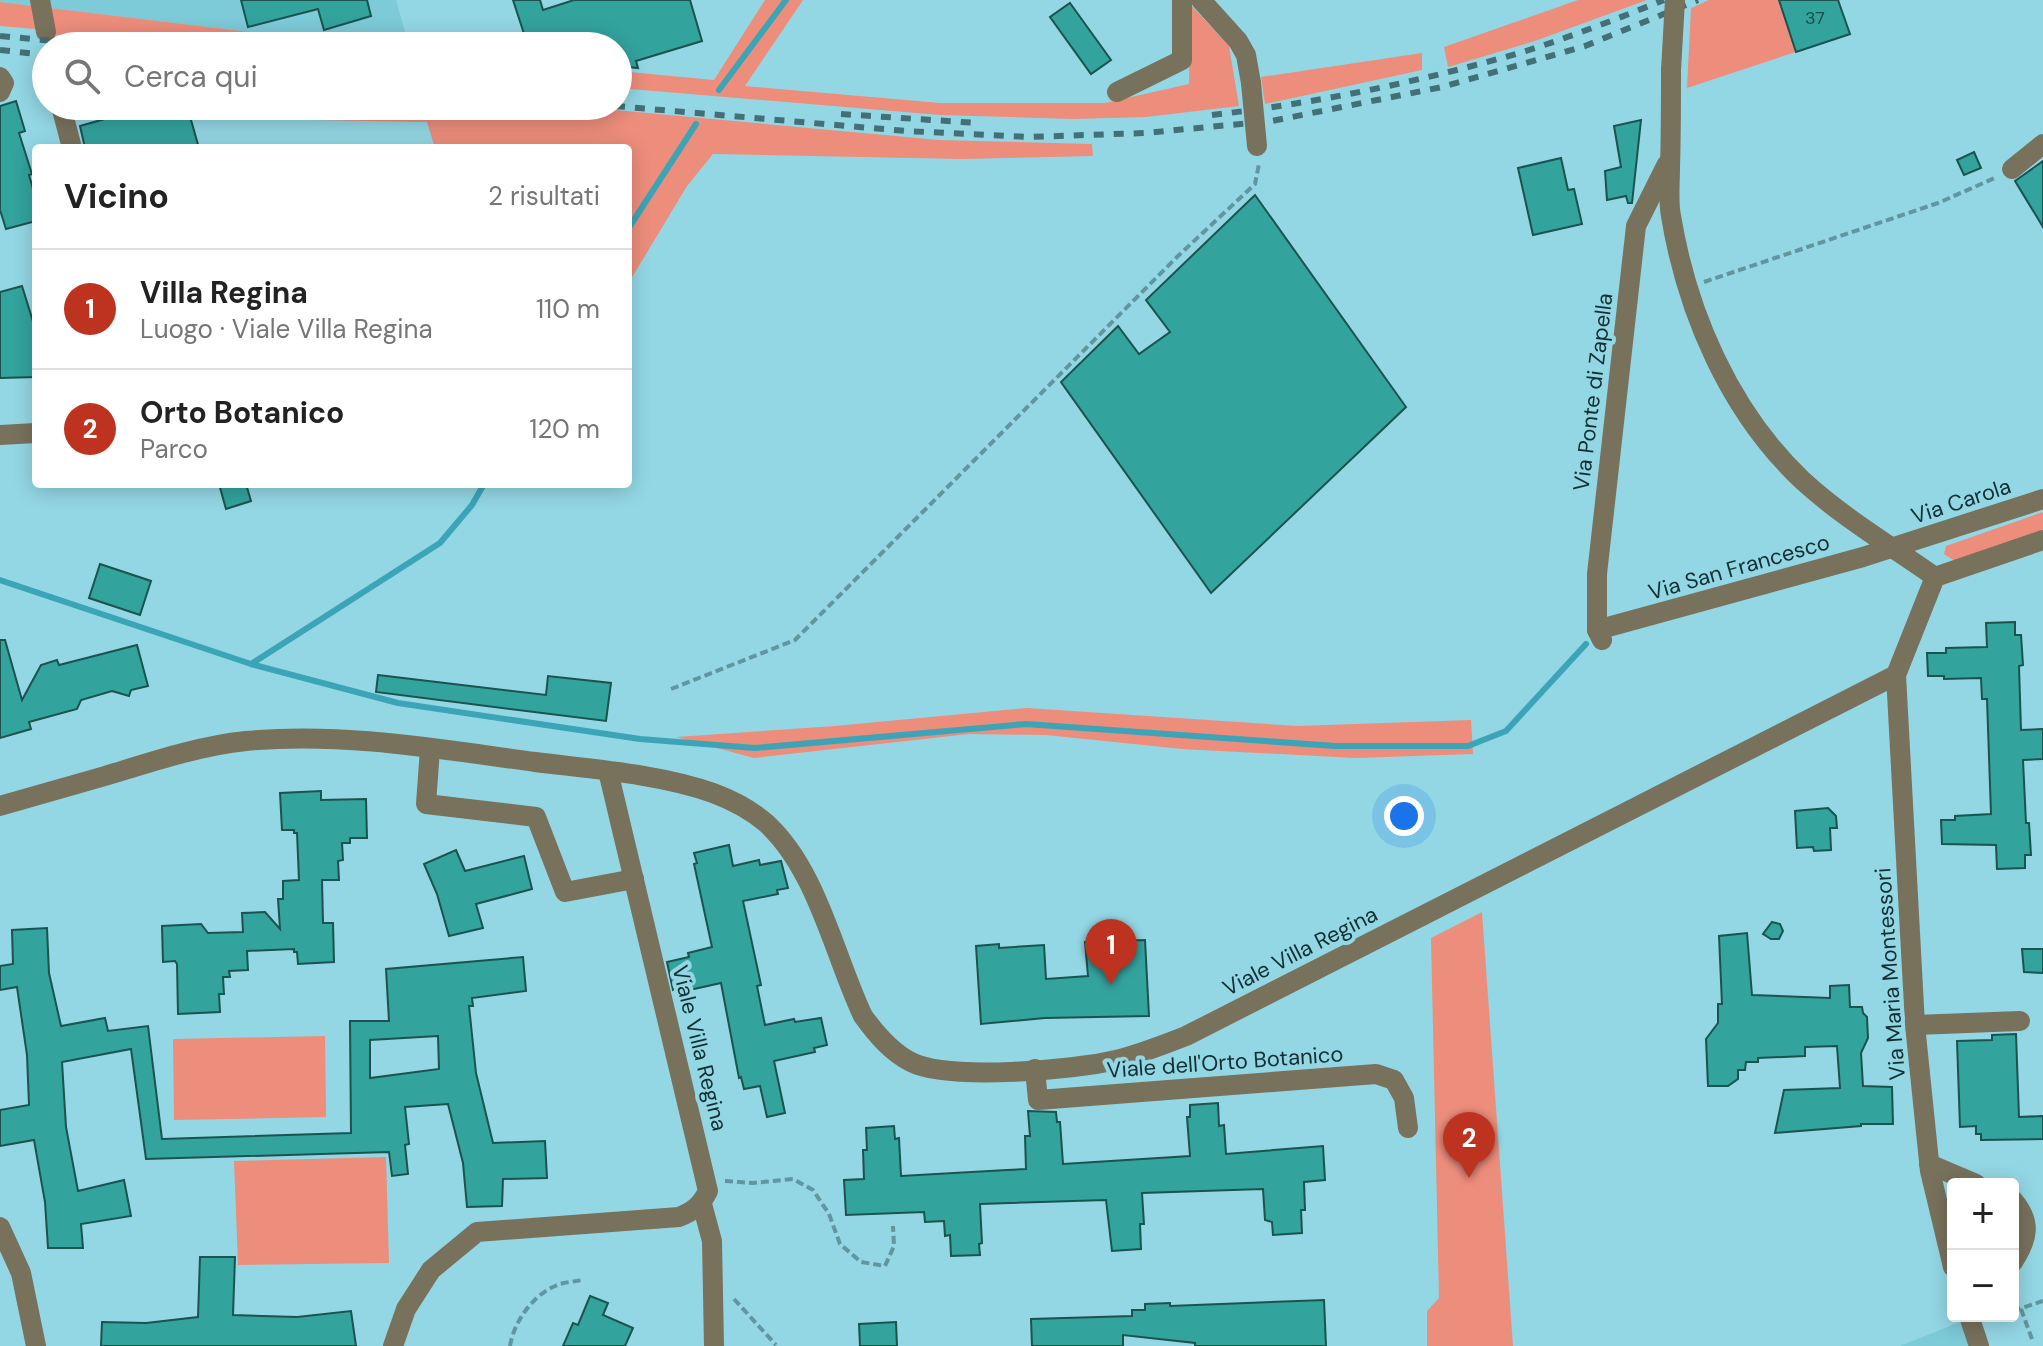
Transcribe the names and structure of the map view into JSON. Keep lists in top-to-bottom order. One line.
{"streets":{"street":["Via Ponte di Zapella","Via Carola","Via San Francesco","Viale Villa Regina","Via Maria Montessori","Viale dell'Orto Botanico"]},"crossings":[["Via Ponte di Zapella","Via San Francesco"],["Via Carola","Via San Francesco"],["Viale Villa Regina","Via Maria Montessori"],["Viale Villa Regina","Viale dell'Orto Botanico"]],"house_numbers":["37"],"page":{"search":"Cerca qui","heading":["Vicino","2 risultati"],"list":[{"mark":"1","name":"Villa Regina","note":"Luogo · Viale Villa Regina","value":"110 m"},{"mark":"2","name":"Orto Botanico","note":"Parco","value":"120 m"}],"pins":["1","2"],"map_buttons":["+","−"]}}
